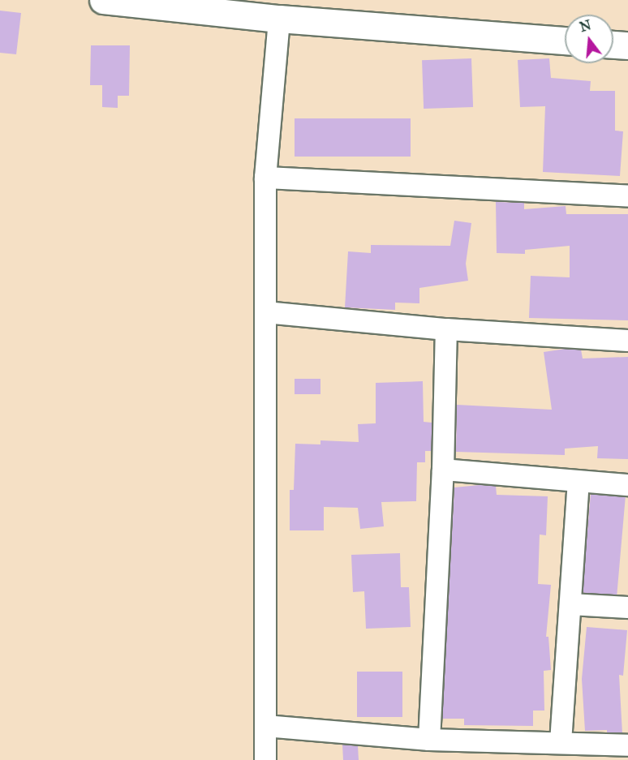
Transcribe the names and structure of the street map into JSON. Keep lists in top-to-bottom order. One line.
{"north":"top"}
